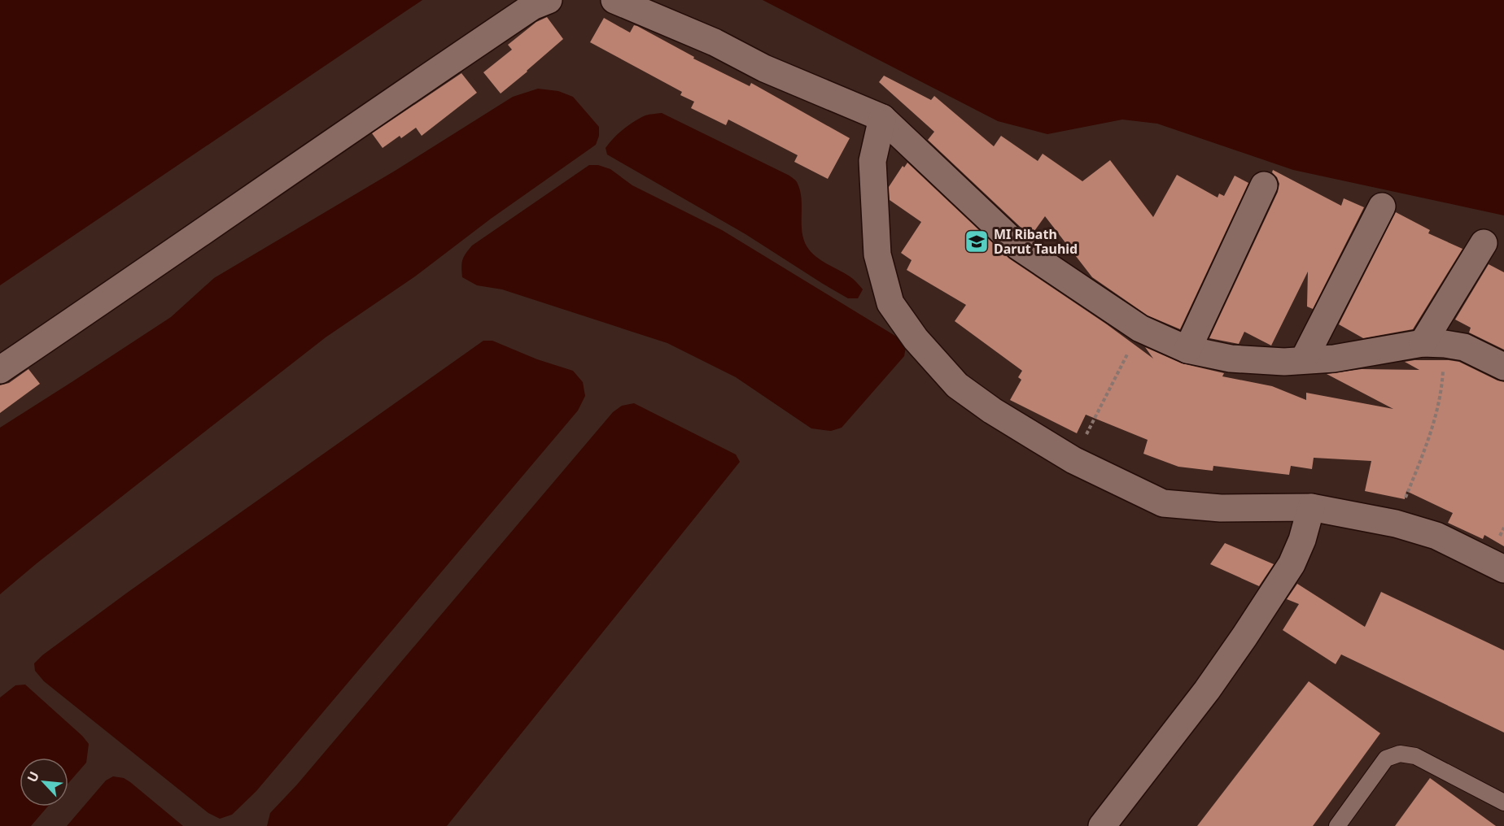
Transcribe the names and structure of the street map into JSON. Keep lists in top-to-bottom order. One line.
{"places":{"school or university":["MI Ribath Darut Tauhid"]},"north":"top left"}
